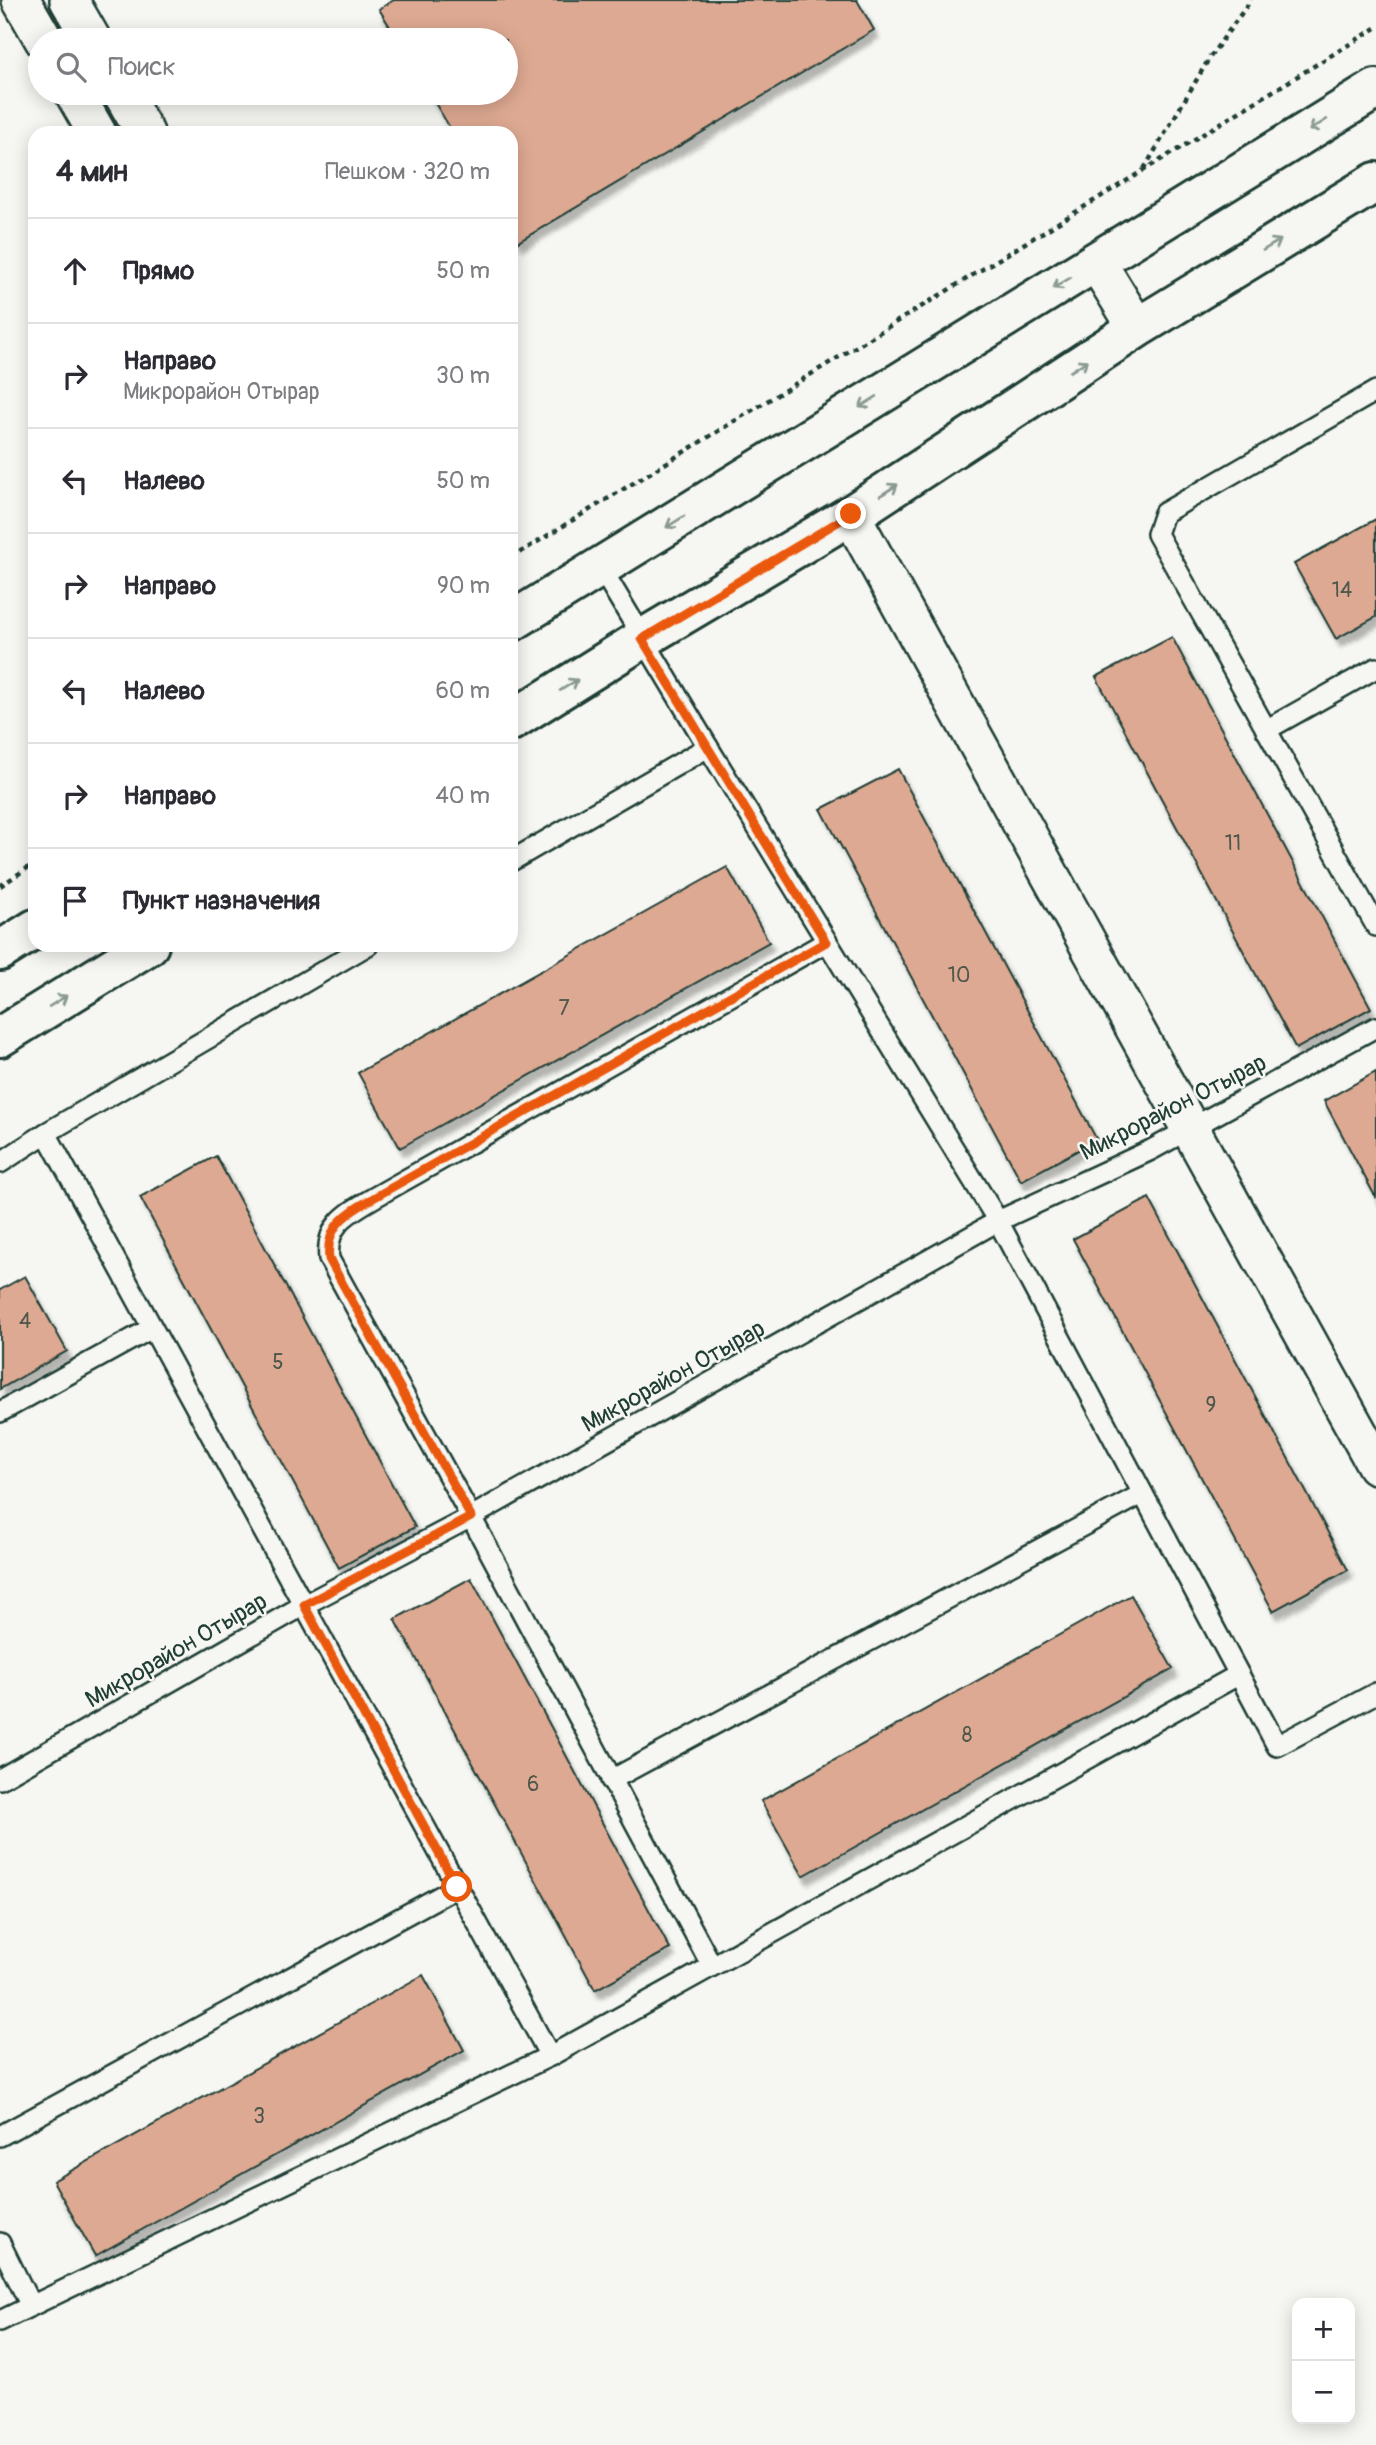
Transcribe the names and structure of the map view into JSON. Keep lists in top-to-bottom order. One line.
{"streets":{"lane":["Микрорайон Отырар"]},"house_numbers":["14","11","10","7","4","5","9","8","6","3"],"page":{"search":"Поиск","heading":["4 мин","Пешком · 320 m"],"list":[["Прямо","50 m"],["Направо","Микрорайон Отырар","30 m"],["Налево","50 m"],["Направо","90 m"],["Налево","60 m"],["Направо","40 m"],"Пункт назначения"],"map_buttons":["+","−"]}}
